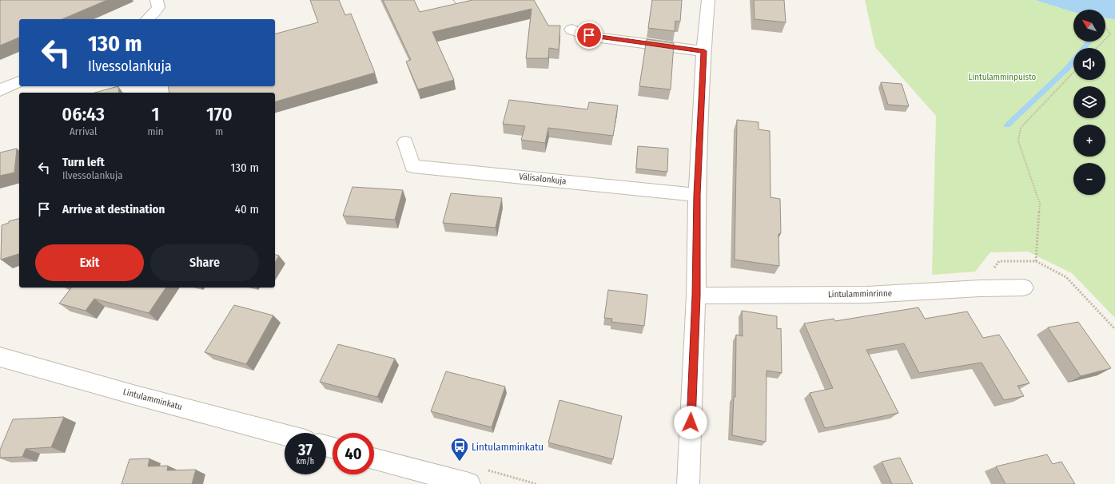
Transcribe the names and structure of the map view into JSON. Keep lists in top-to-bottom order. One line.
{"streets":{"street":["Välisalonkuja","Lintulamminrinne","Lintulamminkatu"]},"parks":["Lintulamminpuisto"],"places":{"bus stop":["Lintulamminkatu"]},"north":"top left","page":{"map_buttons":["+","−"],"turn":["130 m","Ilvessolankuja"],"eta":["06:43","Arrival","1","min","170","m"],"list":[{"name":"Turn left","note":"Ilvessolankuja","value":"130 m"},{"name":"Arrive at destination","value":"40 m"}],"buttons":["Exit","Share"],"speed":"37 km/h","limit":"40"}}
